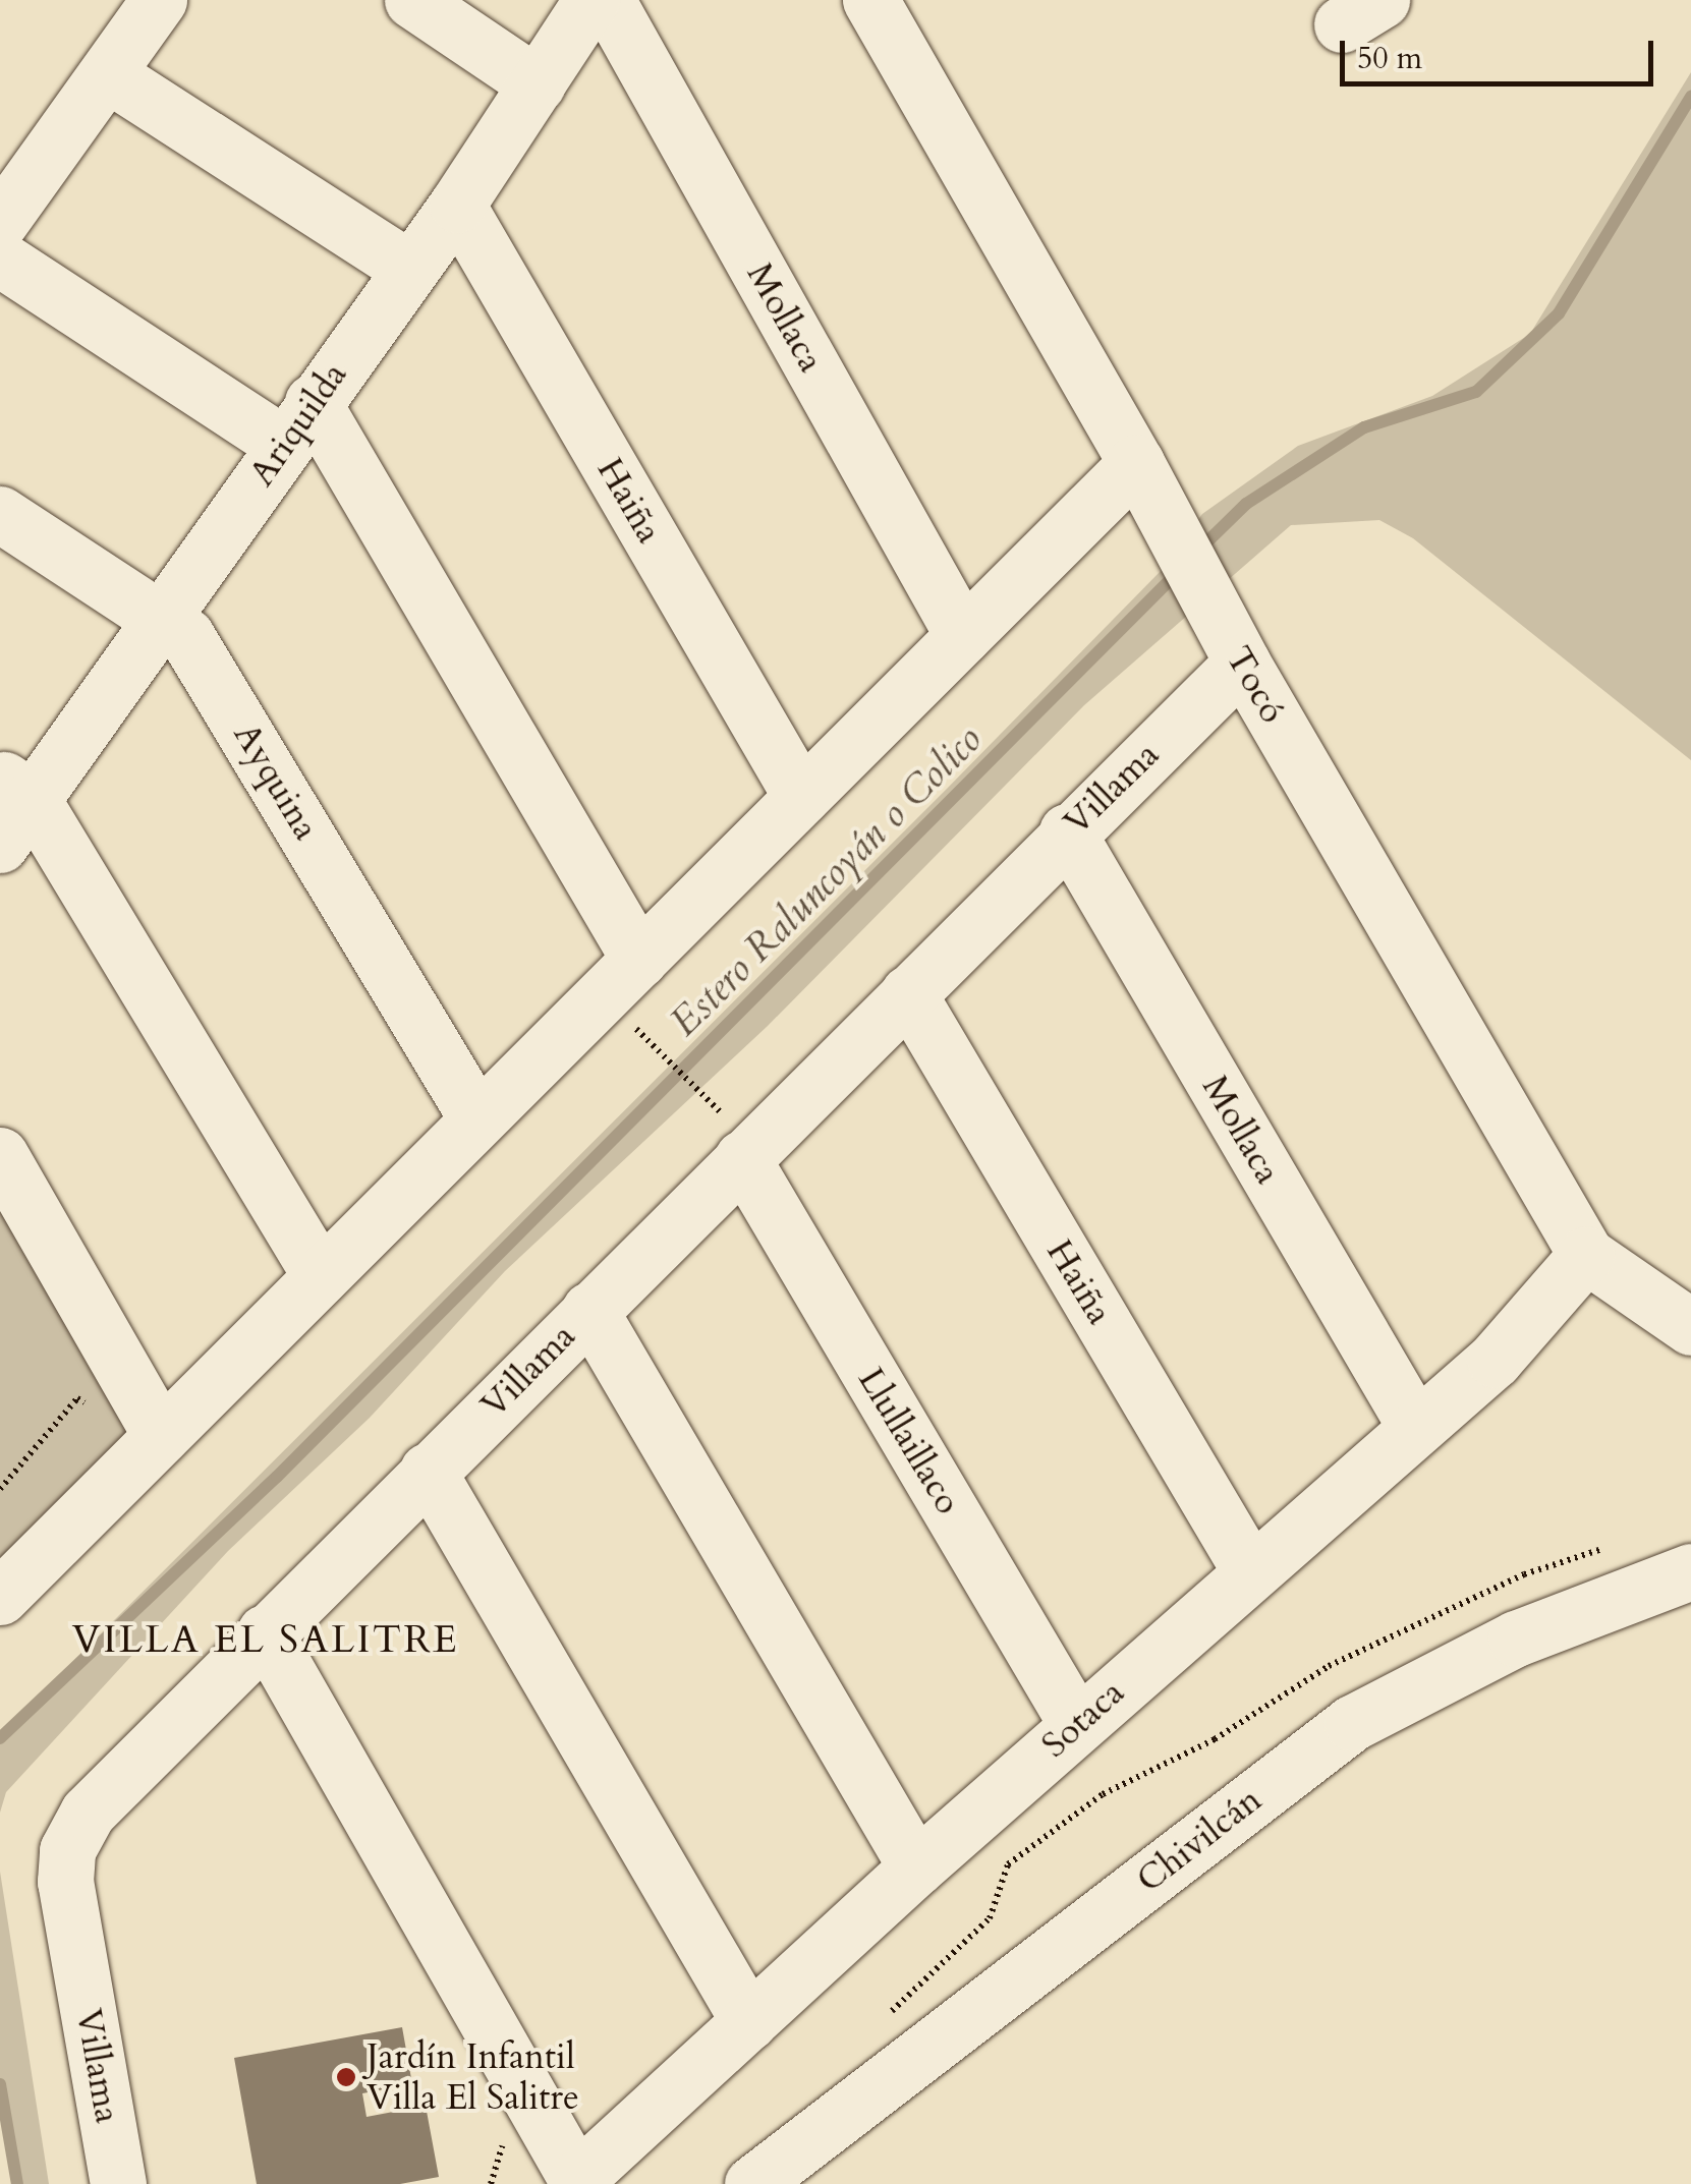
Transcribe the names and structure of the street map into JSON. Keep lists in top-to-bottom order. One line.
{"streets":{"street":["Mollaca","Ariquilda","Haiña","Tocó","Ayquina","Villama","Llullaillaco","Sotaca","Chivilcán"]},"crossings":[["Mollaca","Villama"],["Mollaca","Sotaca"],["Ariquilda","Haiña"],["Ariquilda","Ayquina"],["Haiña","Villama"],["Haiña","Sotaca"],["Tocó","Villama"],["Tocó","Sotaca"],["Villama","Llullaillaco"],["Llullaillaco","Sotaca"]],"districts":["VILLA EL SALITRE"],"water":["Estero Raluncoyán o Colico"],"places":["Jardín Infantil Villa El Salitre"],"scale_bar":"50 m"}
